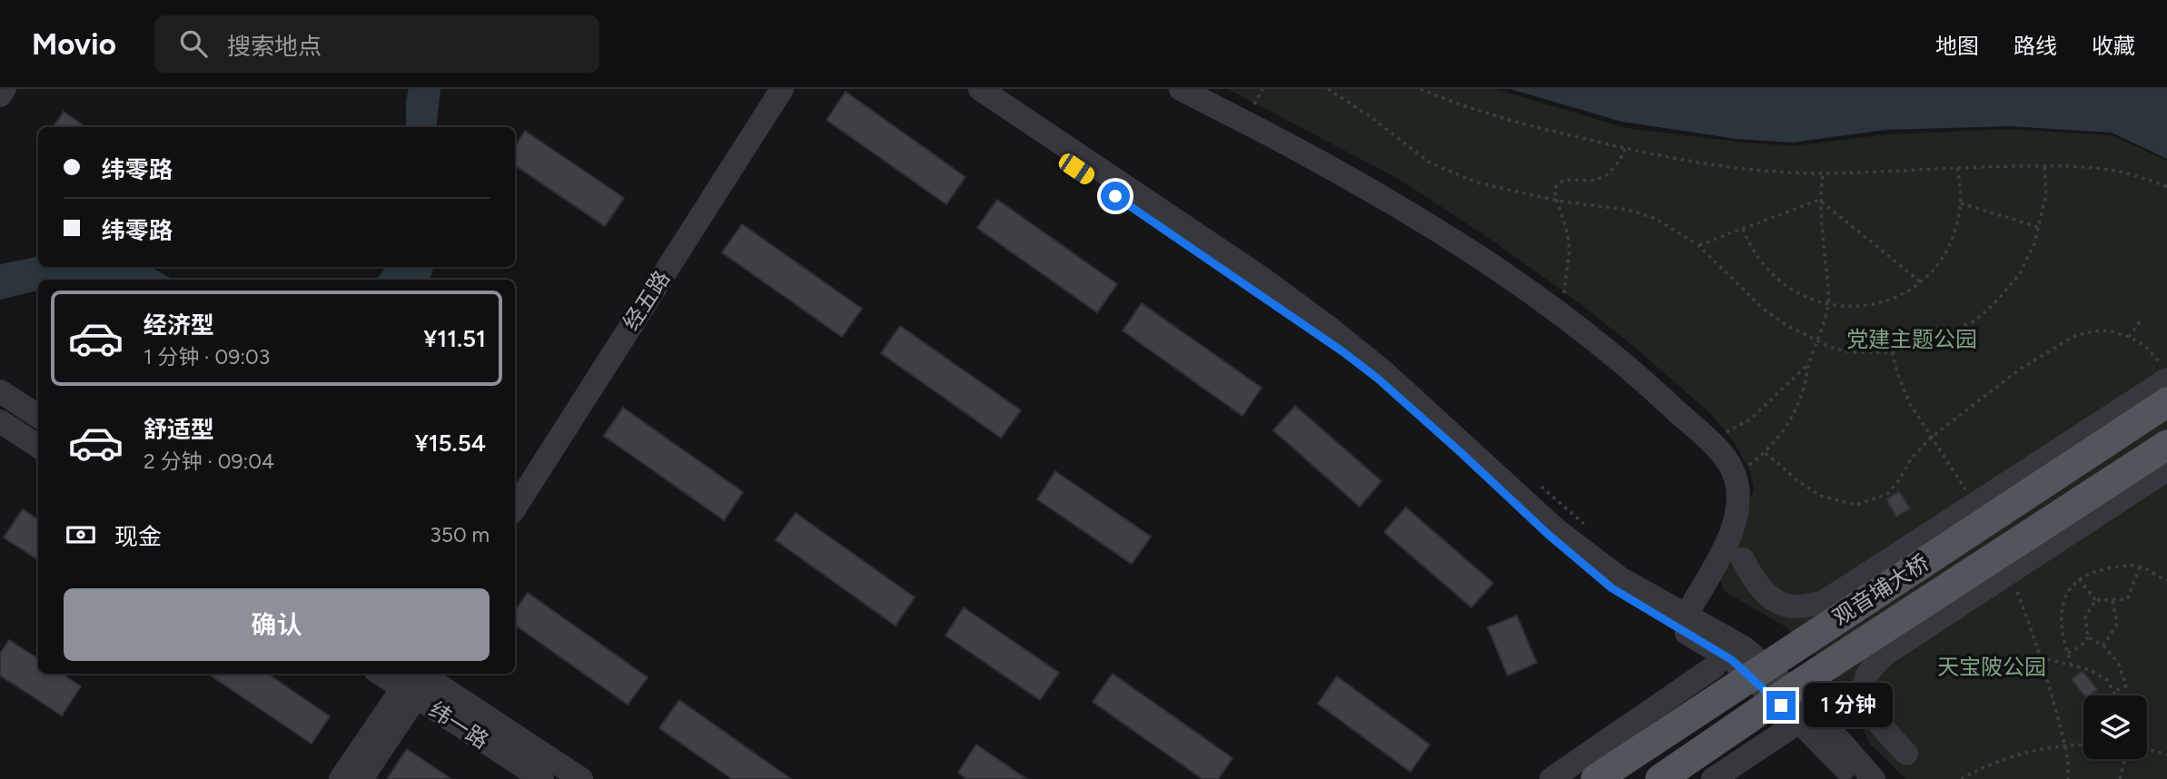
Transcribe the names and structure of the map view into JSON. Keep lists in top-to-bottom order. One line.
{"streets":{"main road":["观音埔大桥"],"street":["经五路","纬一路"]},"parks":["党建主题公园","天宝陂公园"],"page":{"header":"Movio","search":"搜索地点","nav":["地图","路线","收藏"],"banner":["纬零路","纬零路"],"list":[{"name":"经济型","note":"1 分钟 · 09:03","value":"¥11.51"},{"name":"舒适型","note":"2 分钟 · 09:04","value":"¥15.54"}],"pay":["现金","350 m"],"buttons":"确认","bubble":"1 分钟"}}
